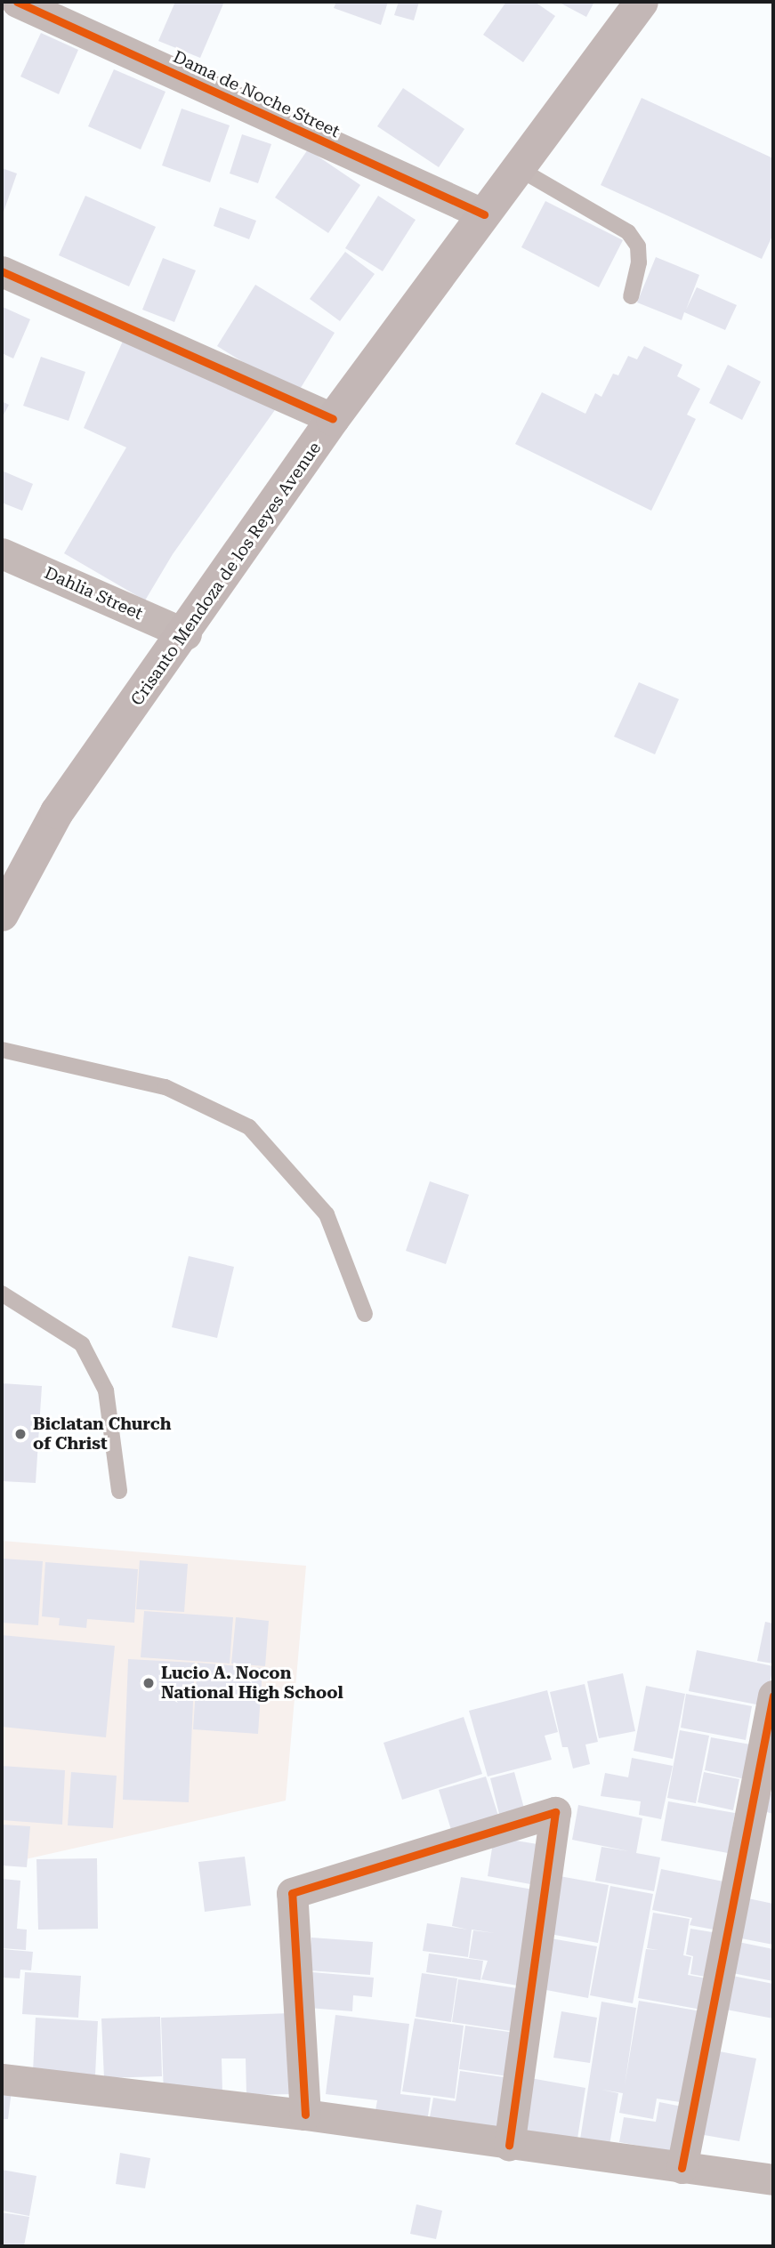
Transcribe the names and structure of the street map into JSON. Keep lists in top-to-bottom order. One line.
{"streets":{"main road":["Crisanto Mendoza de los Reyes Avenue"],"street":["Dama de Noche Street","Dahlia Street"]},"crossings":[["Dama de Noche Street","Crisanto Mendoza de los Reyes Avenue"],["Crisanto Mendoza de los Reyes Avenue","Dahlia Street"]],"places":["Biclatan Church of Christ","Lucio A. Nocon National High School"]}
